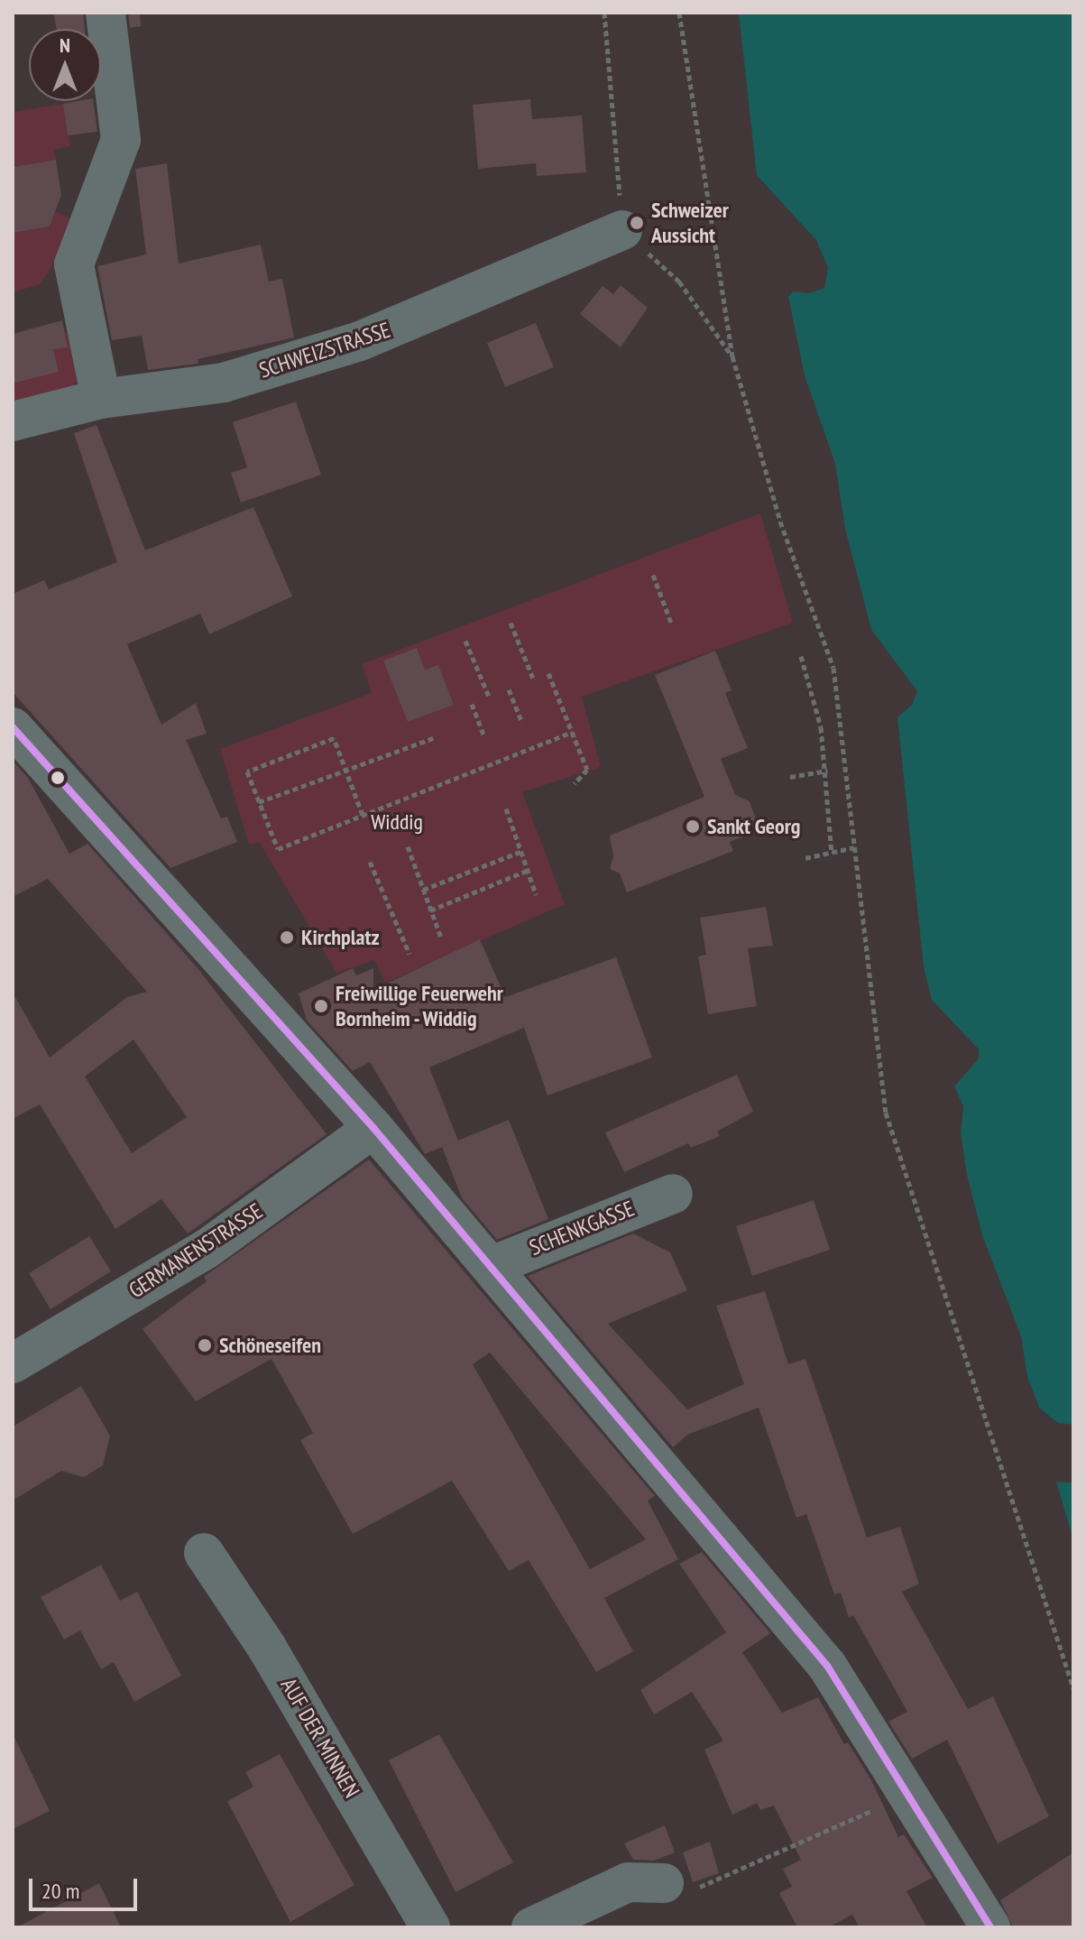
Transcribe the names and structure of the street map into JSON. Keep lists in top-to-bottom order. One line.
{"streets":{"street":["SCHWEIZSTRASSE","SCHENKGASSE","GERMANENSTRASSE","AUF DER MINNEN"]},"parks":["Widdig"],"places":["Schweizer Aussicht","Sankt Georg","Kirchplatz","Freiwillige Feuerwehr Bornheim - Widdig","Schöneseifen"],"scale_bar":"20 m","north":"top"}
